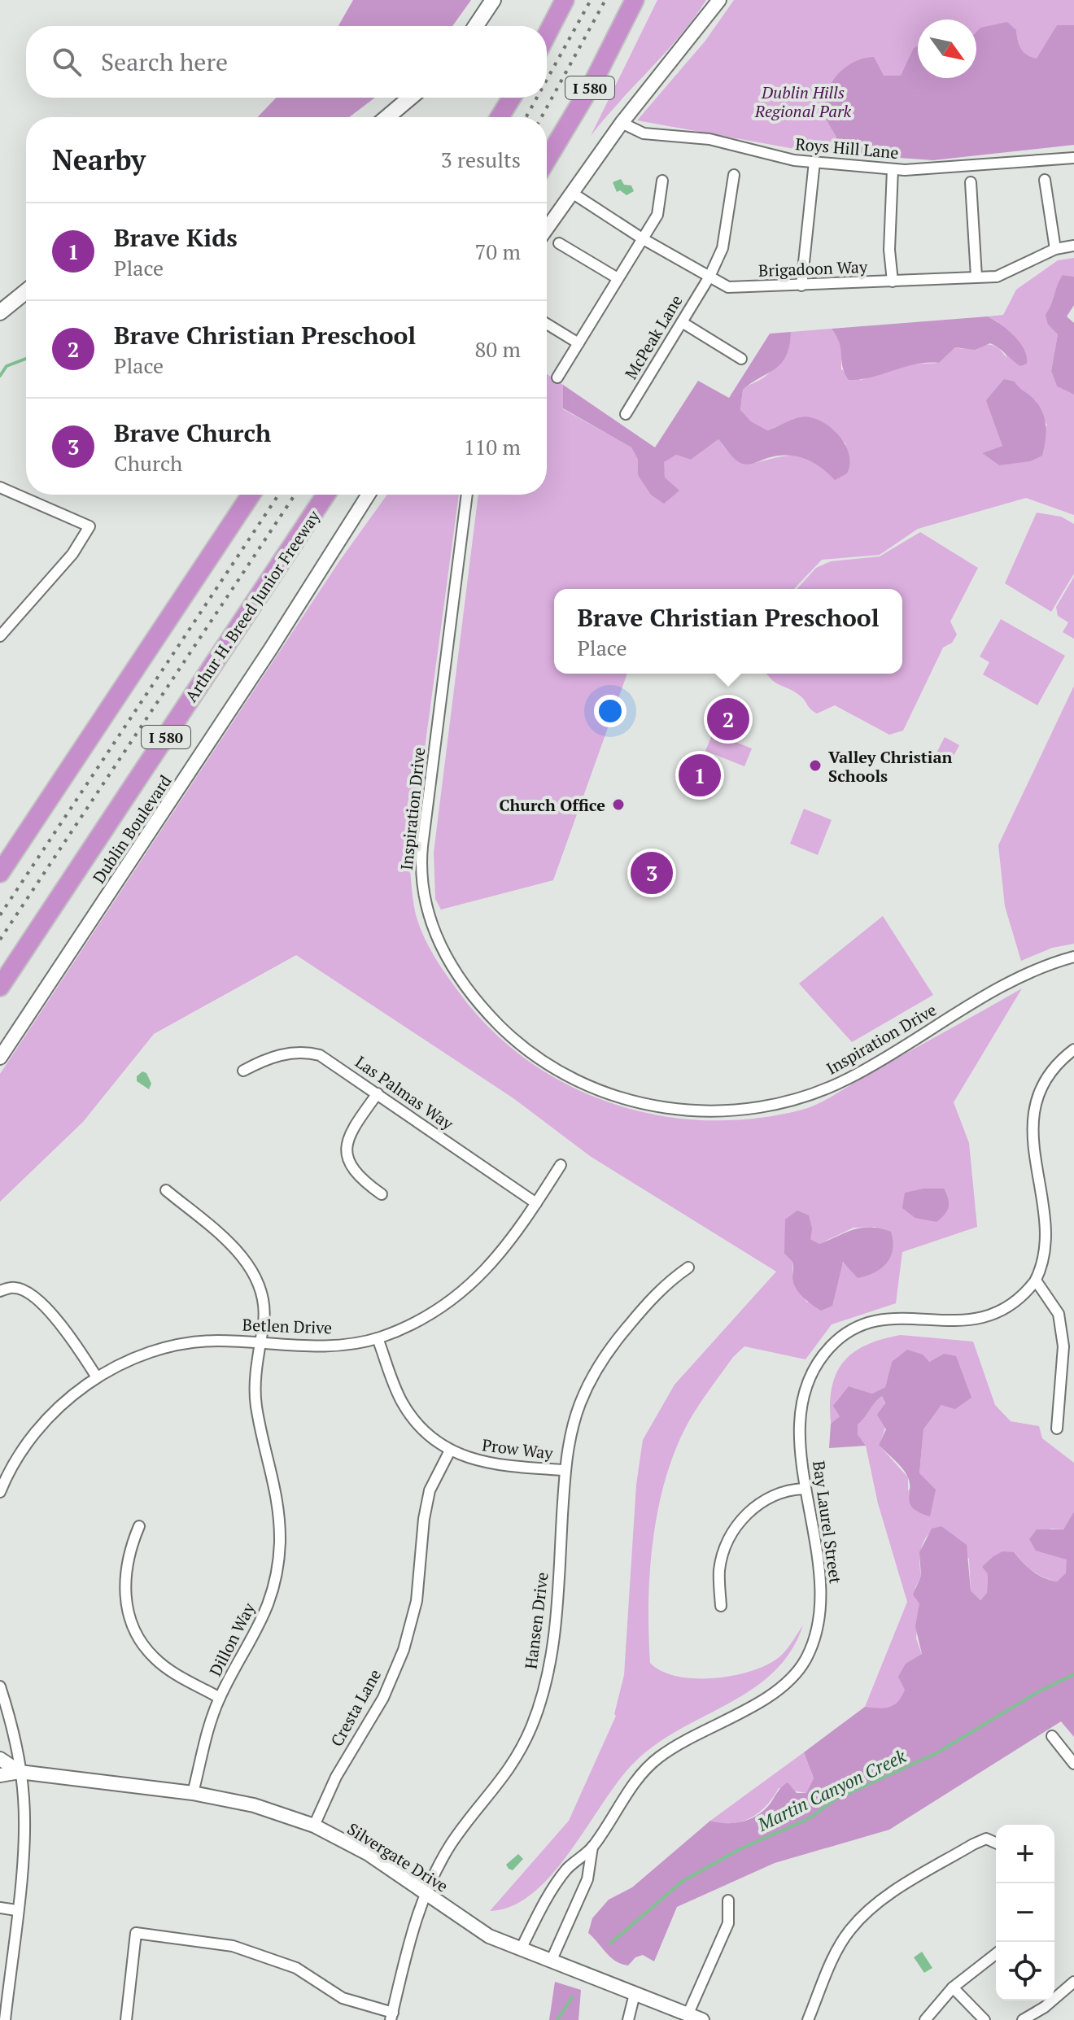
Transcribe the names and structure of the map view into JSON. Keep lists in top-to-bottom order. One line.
{"streets":{"highway":["I 580","Arthur H. Breed Junior Freeway"],"street":["Roys Hill Lane","Brigadoon Way","McPeak Lane","Inspiration Drive","Dublin Boulevard","Las Palmas Way","Betlen Drive","Prow Way","Bay Laurel Street","Hansen Drive","Dillon Way","Cresta Lane","Silvergate Drive"]},"crossings":[["Brigadoon Way","McPeak Lane"],["Las Palmas Way","Betlen Drive"],["Betlen Drive","Prow Way"],["Betlen Drive","Dillon Way"],["Prow Way","Hansen Drive"],["Prow Way","Cresta Lane"],["Bay Laurel Street","Silvergate Drive"],["Hansen Drive","Silvergate Drive"],["Dillon Way","Silvergate Drive"],["Cresta Lane","Silvergate Drive"]],"water":["Martin Canyon Creek"],"parks":["Dublin Hills Regional Park"],"places":["Valley Christian Schools","Church Office"],"north":"bottom right","page":{"search":"Search here","heading":["Nearby","3 results"],"list":[{"mark":"1","name":"Brave Kids","note":"Place","value":"70 m"},{"mark":"2","name":"Brave Christian Preschool","note":"Place","value":"80 m"},{"mark":"3","name":"Brave Church","note":"Church","value":"110 m"}],"popup":["Brave Christian Preschool","Place"],"pins":["2","1","3"],"map_buttons":["+","−"]}}
